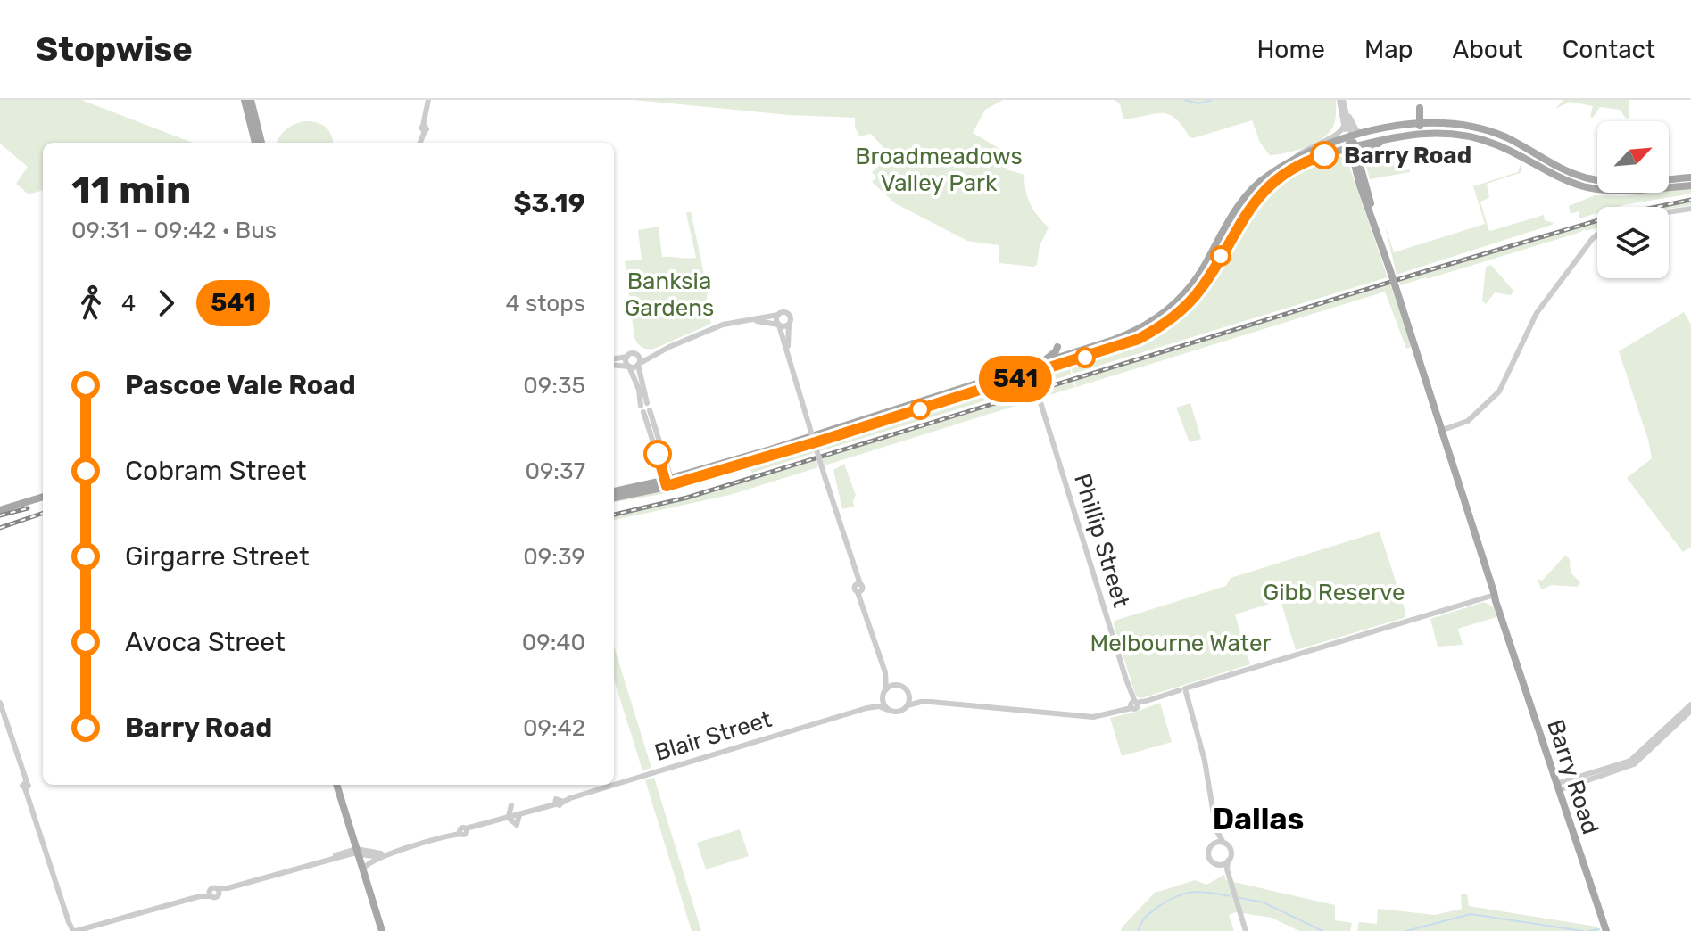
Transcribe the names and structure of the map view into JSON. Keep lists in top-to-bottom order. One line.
{"streets":{"main road":["Barry Road"],"street":["Phillip Street","Blair Street"]},"districts":["Dallas"],"parks":["Broadmeadows Valley Park","Banksia Gardens","Gibb Reserve","Melbourne Water"],"places":["Barry Road"],"lines":["bus line 541"],"north":"top right","page":{"header":"Stopwise","nav":["Home","Map","About","Contact"],"on_map":"541","heading":["11 min","09:31 – 09:42 · Bus","$3.19"],"legs":["4","541","4 stops"],"list":[{"name":"Pascoe Vale Road","value":"09:35"},{"name":"Cobram Street","value":"09:37"},{"name":"Girgarre Street","value":"09:39"},{"name":"Avoca Street","value":"09:40"},{"name":"Barry Road","value":"09:42"}]}}
